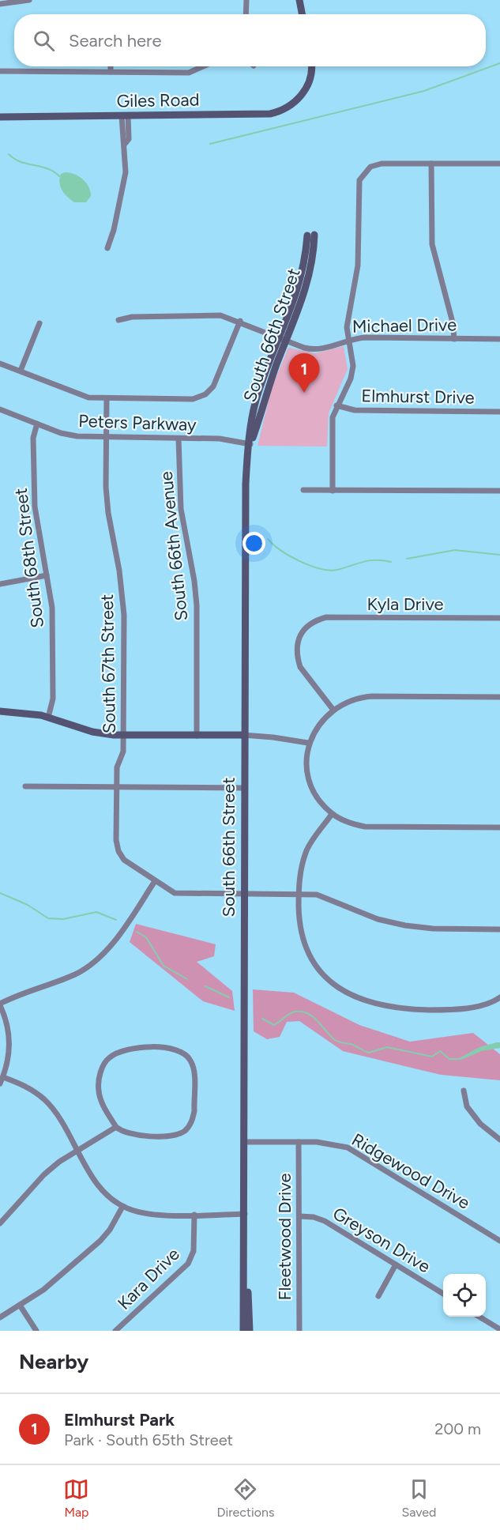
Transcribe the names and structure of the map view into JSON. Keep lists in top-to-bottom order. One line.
{"streets":{"street":["Giles Road","Michael Drive","South 66th Street","Elmhurst Drive","Peters Parkway","South 66th Avenue","South 68th Street","Kyla Drive","South 67th Street","Ridgewood Drive","Fleetwood Drive","Greyson Drive","Kara Drive"]},"crossings":[["Michael Drive","South 66th Street"],["South 66th Street","Peters Parkway"],["South 66th Street","South 67th Street"],["South 66th Street","Ridgewood Drive"],["Peters Parkway","South 66th Avenue"],["Peters Parkway","South 68th Street"],["Peters Parkway","South 67th Street"],["Ridgewood Drive","Fleetwood Drive"],["Fleetwood Drive","Greyson Drive"]],"page":{"search":"Search here","pins":"1","heading":"Nearby","list":[{"mark":"1","name":"Elmhurst Park","note":"Park · South 65th Street","value":"200 m"}],"nav":["Map","Directions","Saved"]}}
